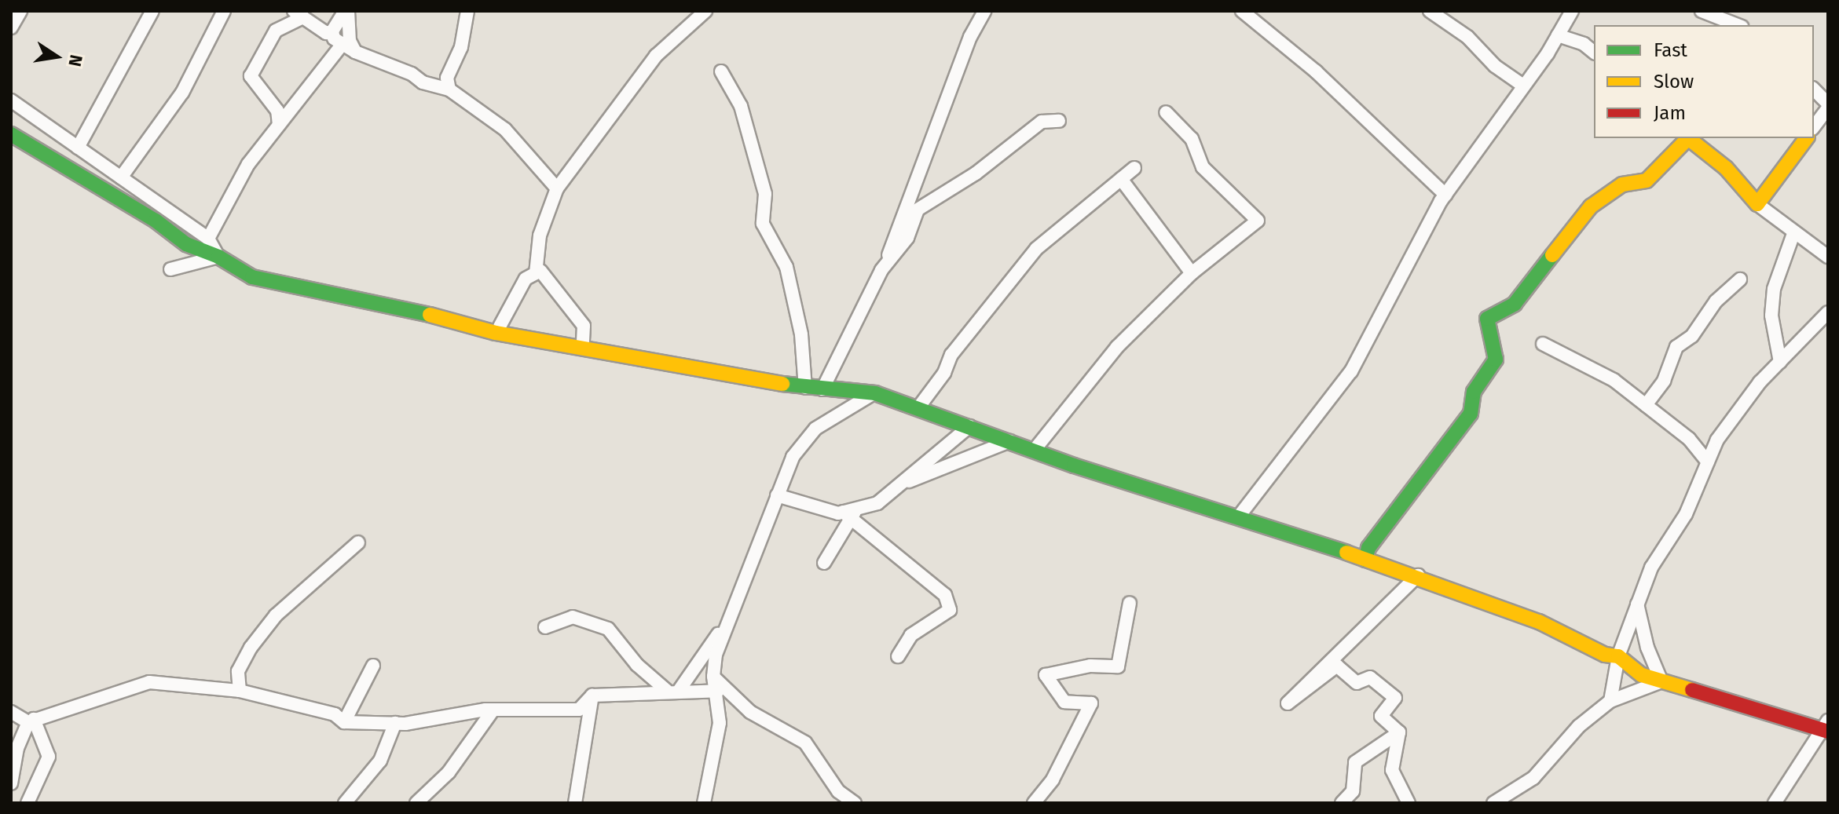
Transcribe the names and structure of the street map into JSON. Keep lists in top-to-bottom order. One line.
{"legend":["Fast","Slow","Jam"],"north":"right"}
